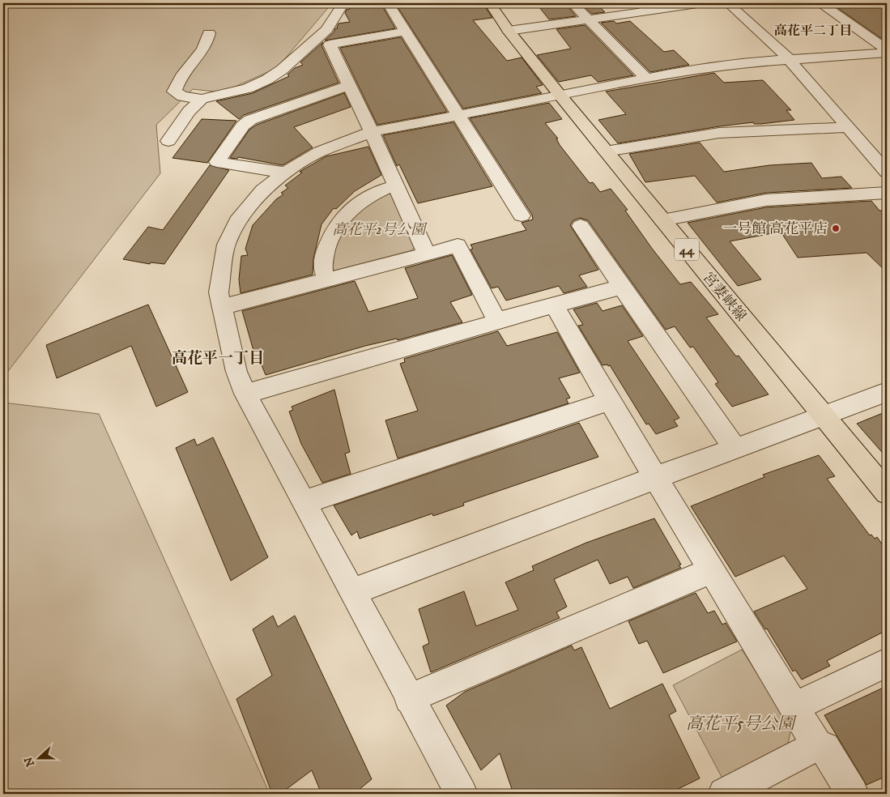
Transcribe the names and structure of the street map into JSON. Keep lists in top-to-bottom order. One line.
{"streets":{"main road":["44","宮妻峡線"]},"districts":["高花平二丁目","高花平一丁目"],"parks":["高花平2号公園","高花平5号公園"],"places":["一号館 高花平店"],"north":"left"}
